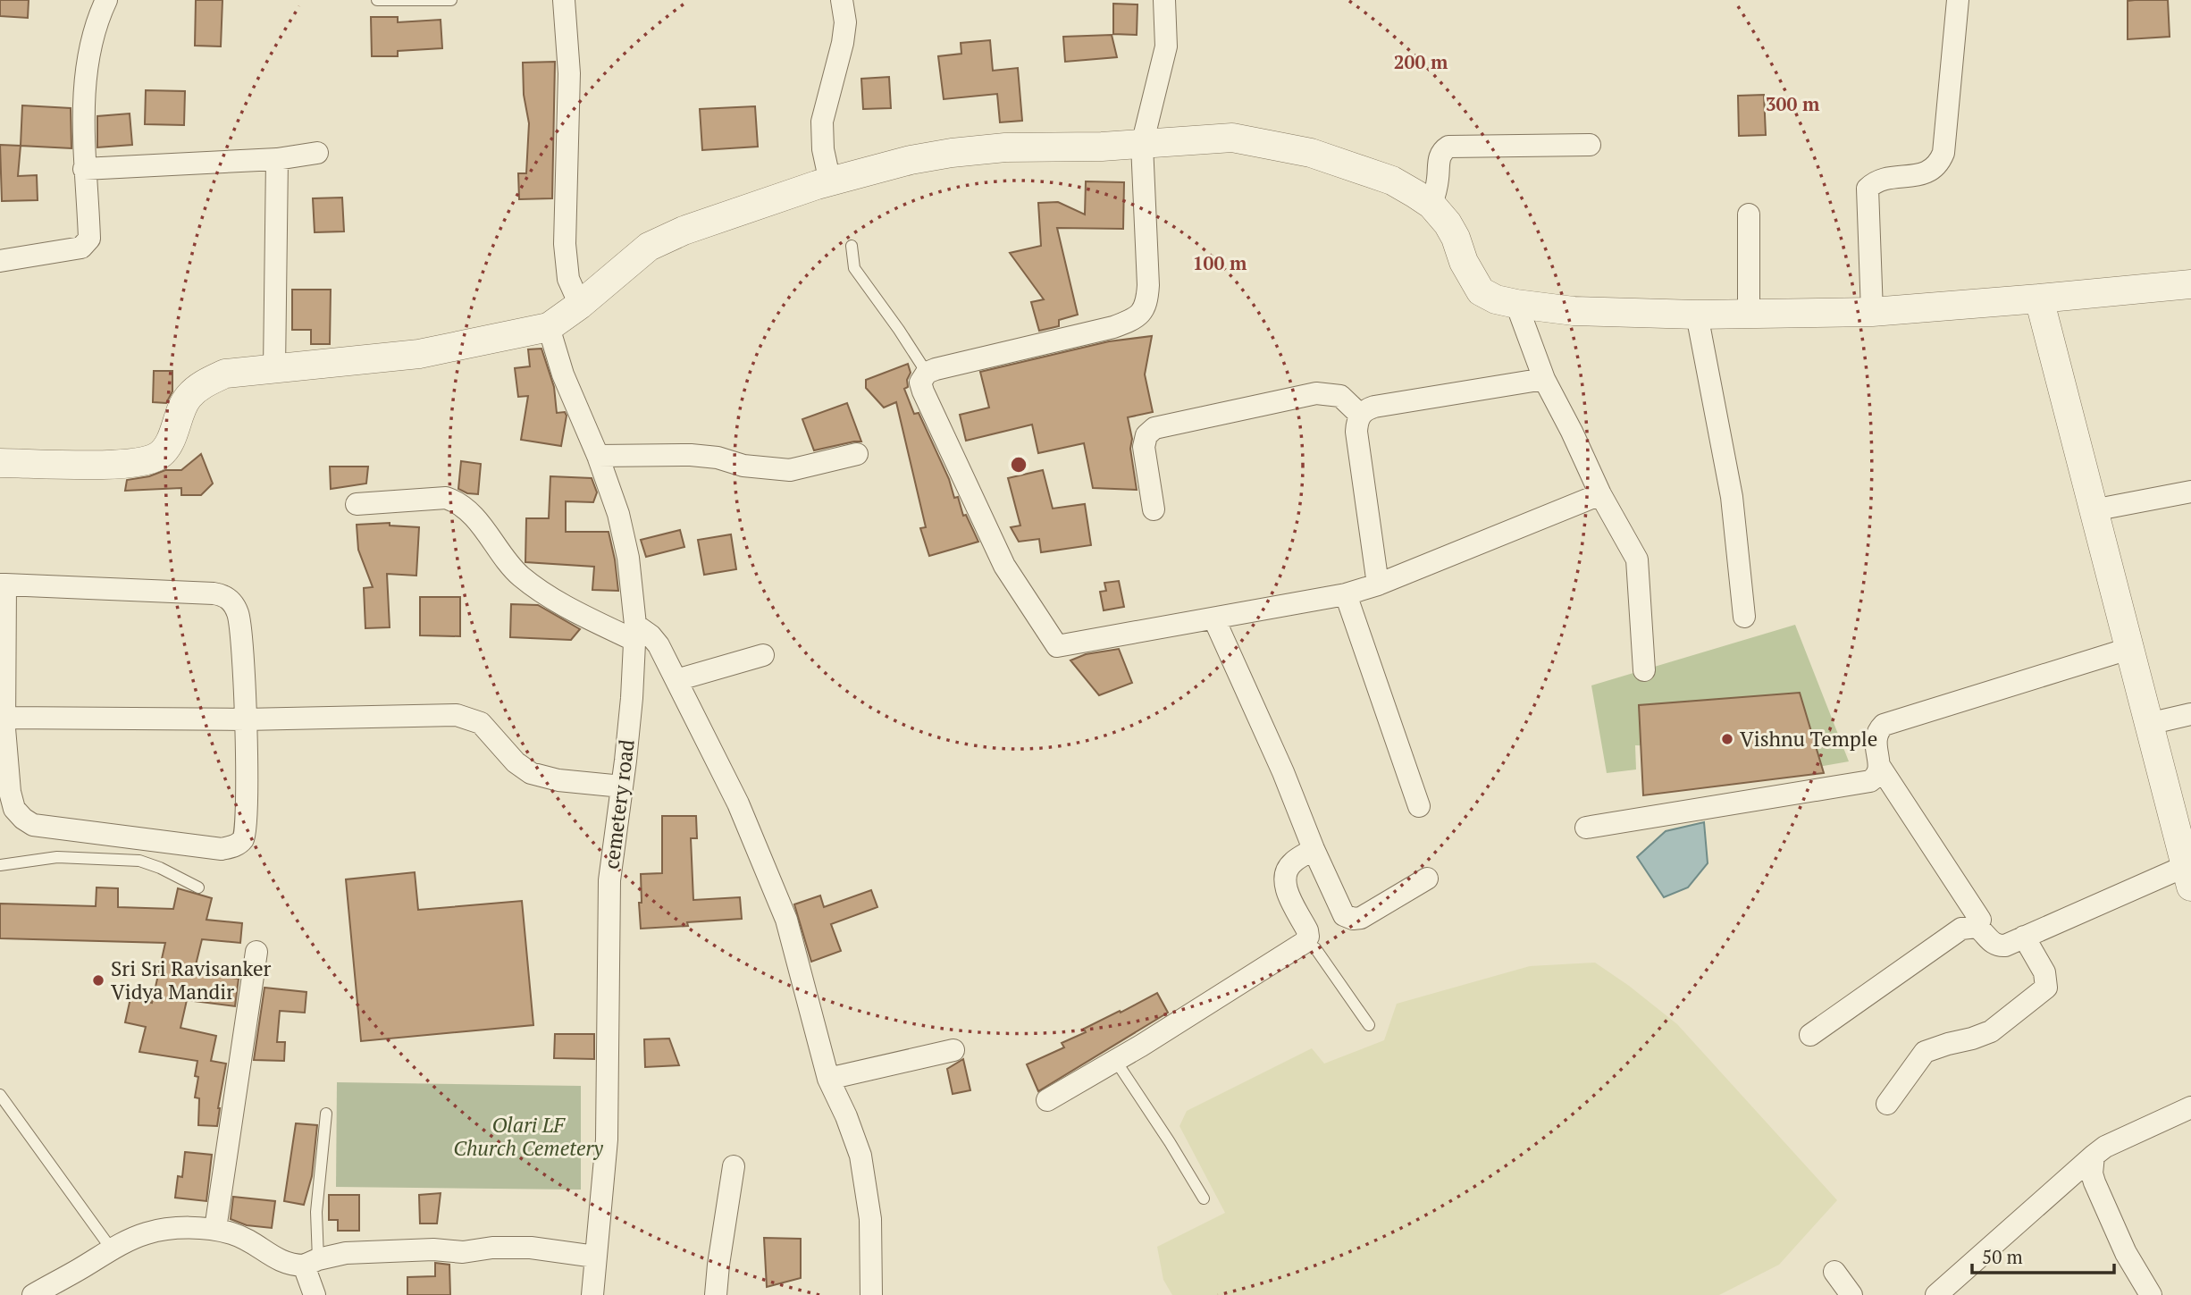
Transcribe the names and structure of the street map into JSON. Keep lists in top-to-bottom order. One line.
{"streets":{"street":["cemetery road"]},"parks":["Olari LF Church Cemetery"],"places":["Vishnu Temple","Sri Sri Ravisanker Vidya Mandir"],"scale_bar":"50 m","rings":["200 m","300 m","100 m"]}
